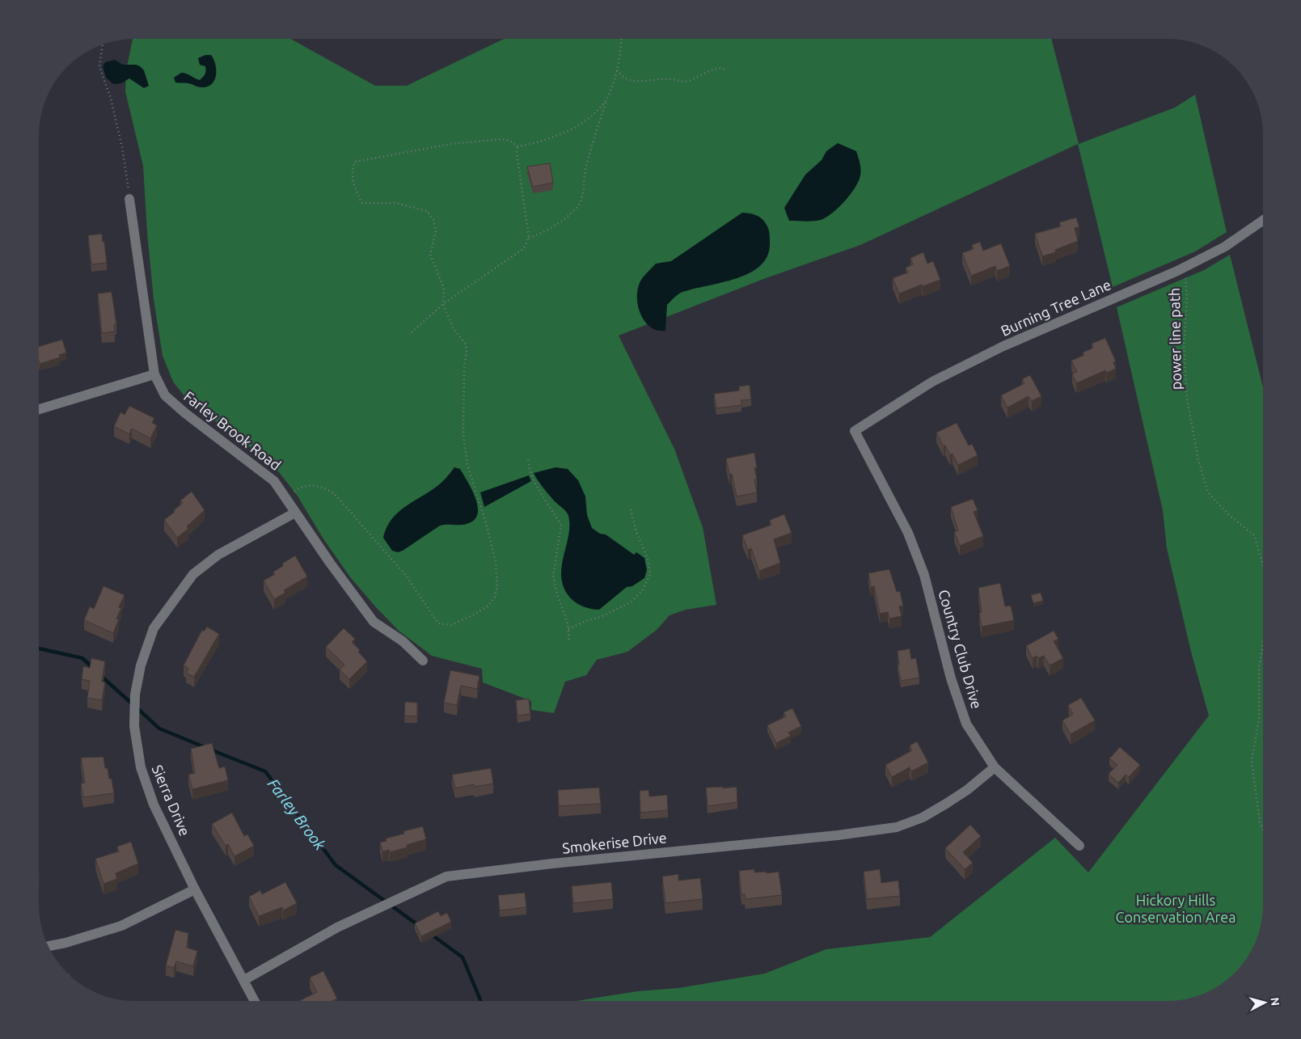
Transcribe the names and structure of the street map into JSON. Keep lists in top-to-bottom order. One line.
{"streets":{"street":["Burning Tree Lane","Farley Brook Road","Country Club Drive","Sierra Drive","Smokerise Drive"],"path":["power line path"]},"crossings":[["Burning Tree Lane","power line path"],["Burning Tree Lane","Country Club Drive"],["Farley Brook Road","Sierra Drive"],["Country Club Drive","Smokerise Drive"],["Sierra Drive","Smokerise Drive"]],"water":["Farley Brook"],"parks":["Hickory Hills Conservation Area"],"north":"right"}
